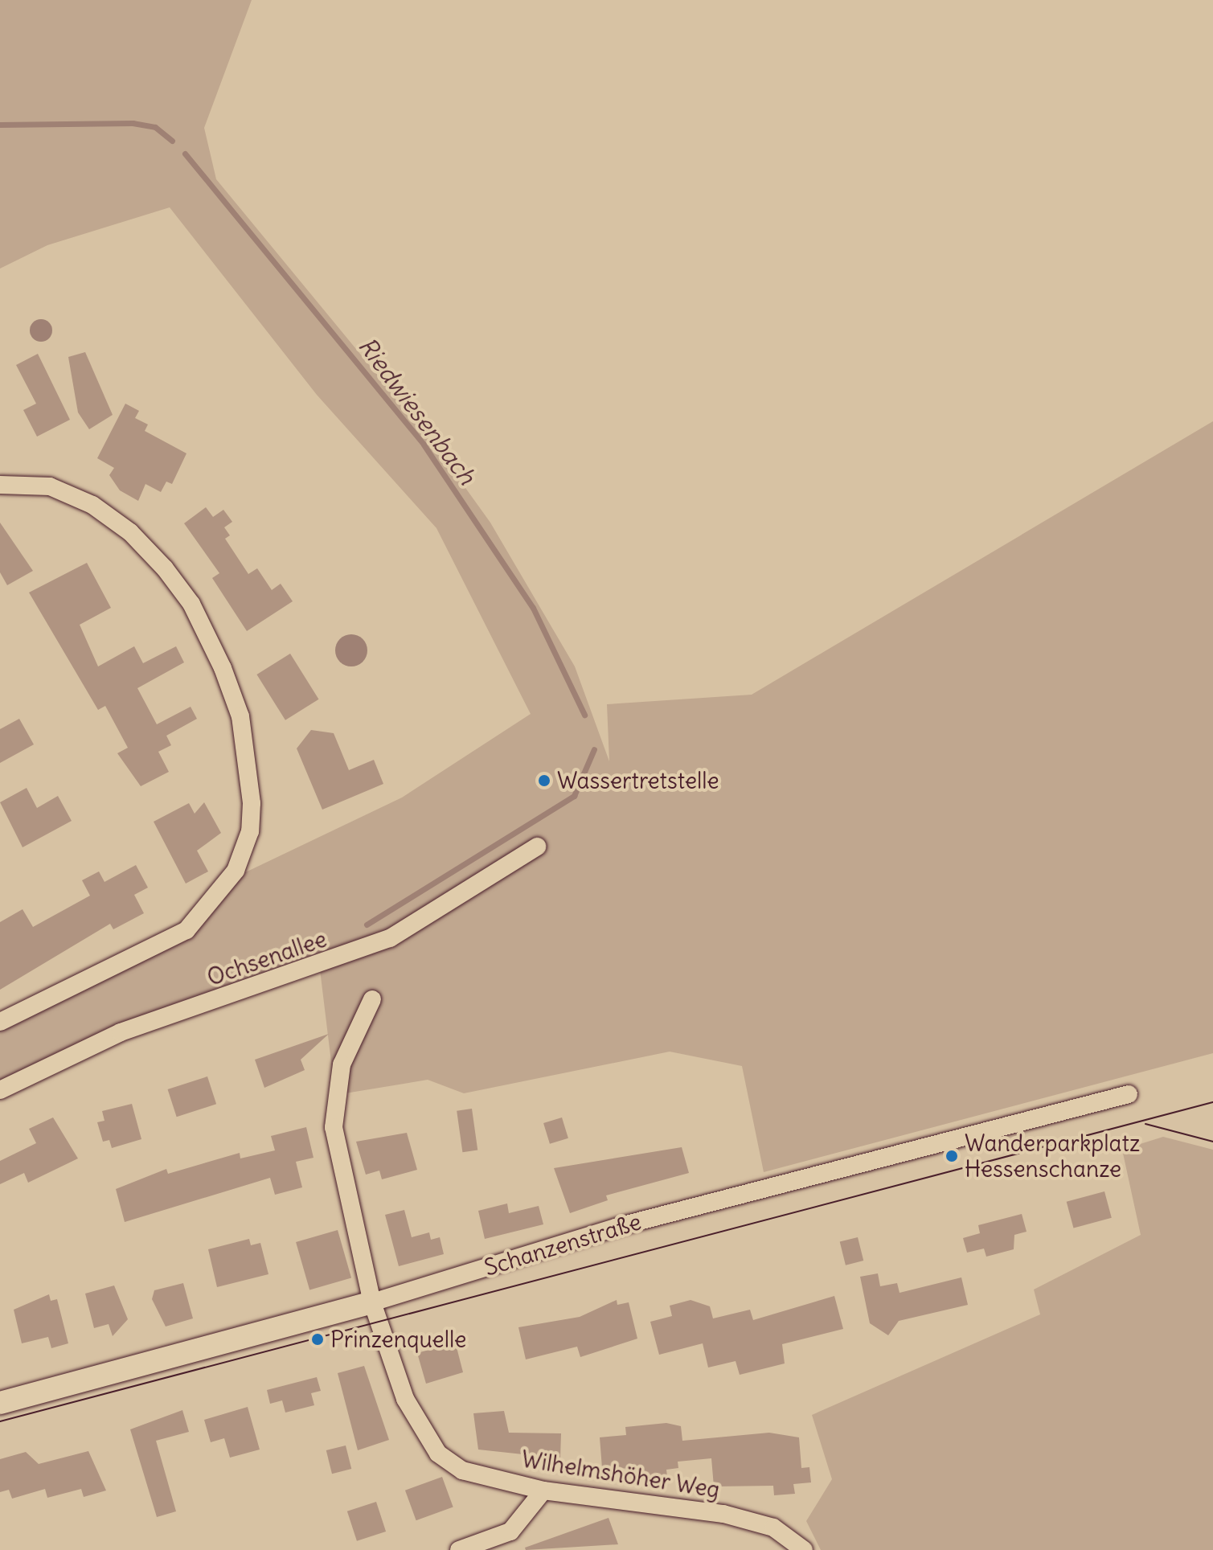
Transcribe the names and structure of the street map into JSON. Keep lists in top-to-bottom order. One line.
{"streets":{"street":["Ochsenallee","Schanzenstraße","Wilhelmshöher Weg"]},"crossings":[["Schanzenstraße","Wilhelmshöher Weg"]],"water":["Riedwiesenbach"],"places":["Wassertretstelle","Wanderparkplatz Hessenschanze","Prinzenquelle"]}
